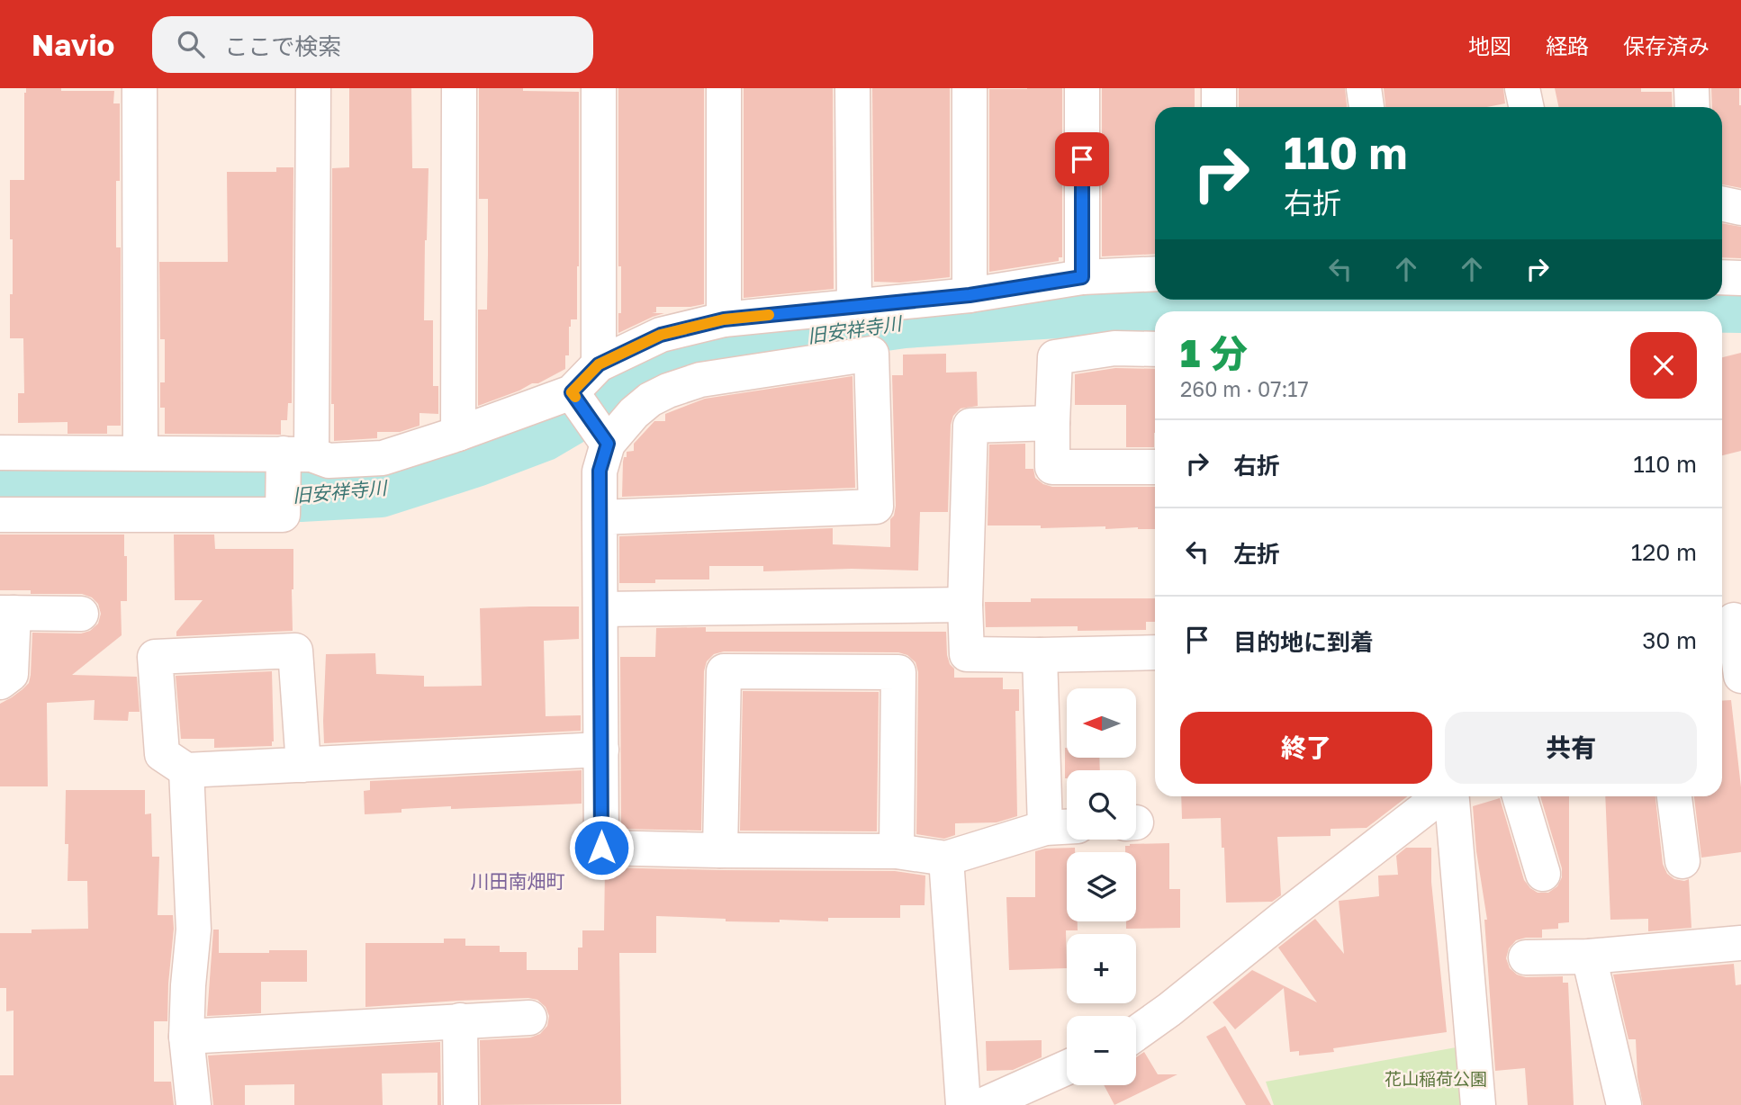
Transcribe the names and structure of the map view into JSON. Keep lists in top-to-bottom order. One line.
{"districts":["川田南畑町"],"water":["旧安祥寺川"],"parks":["花山稲荷公園"],"north":"left","page":{"header":"Navio","search":"ここで検索","nav":["地図","経路","保存済み"],"turn":["110 m","右折"],"heading":["1 分","260 m · 07:17"],"list":[{"name":"右折","value":"110 m"},{"name":"左折","value":"120 m"},{"name":"目的地に到着","value":"30 m"}],"map_buttons":["+","−"],"buttons":["終了","共有"]}}
